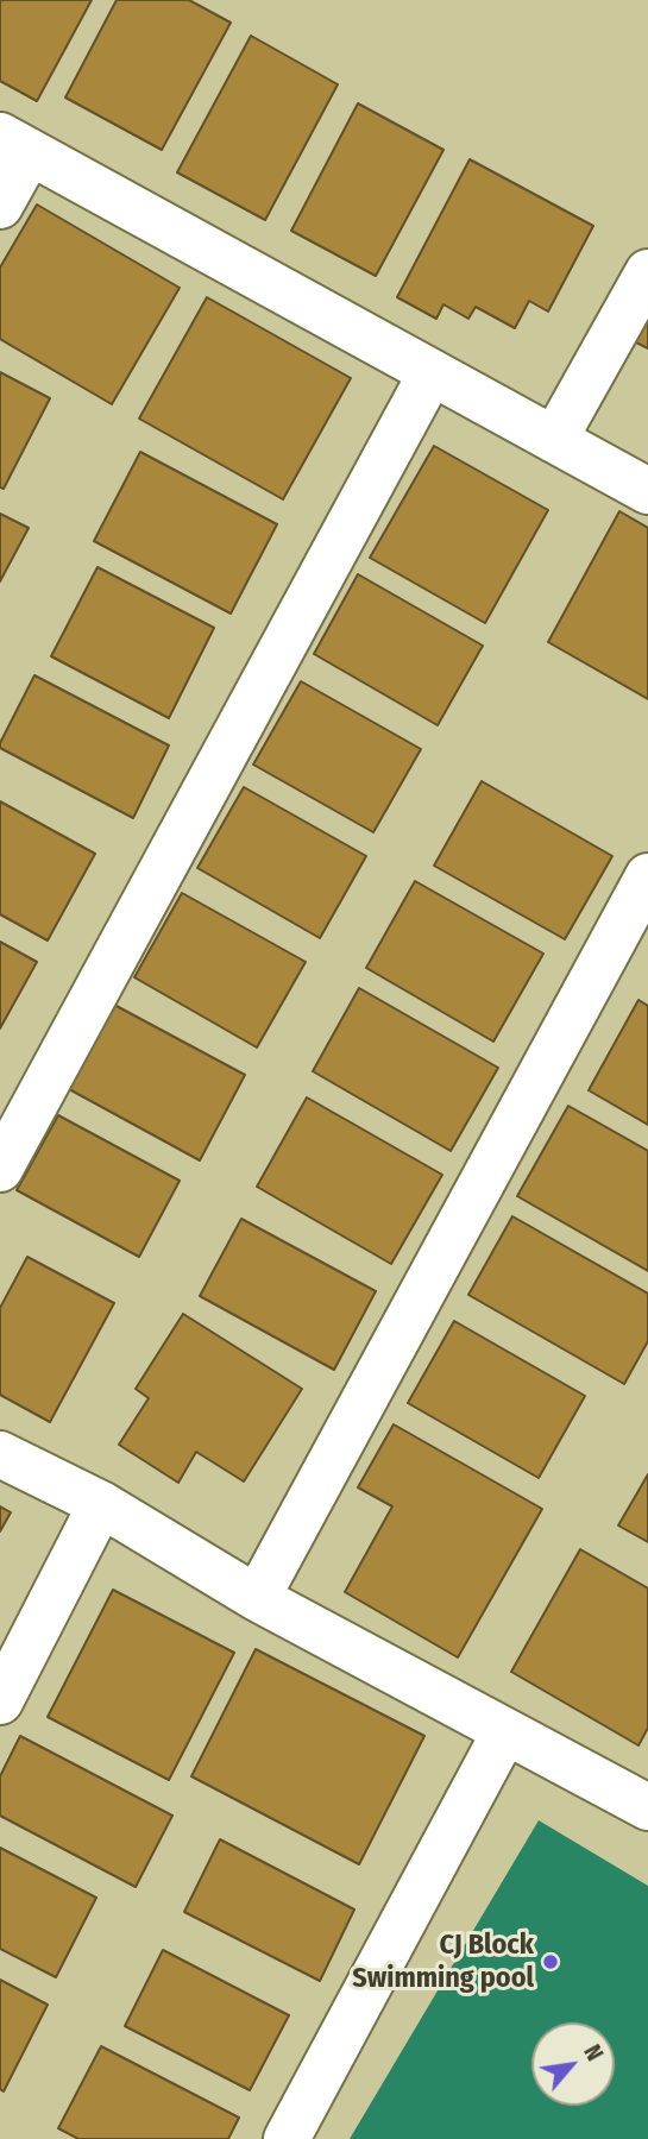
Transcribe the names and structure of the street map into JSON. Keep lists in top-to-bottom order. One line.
{"places":["CJ Block Swimming pool"],"north":"top right"}
